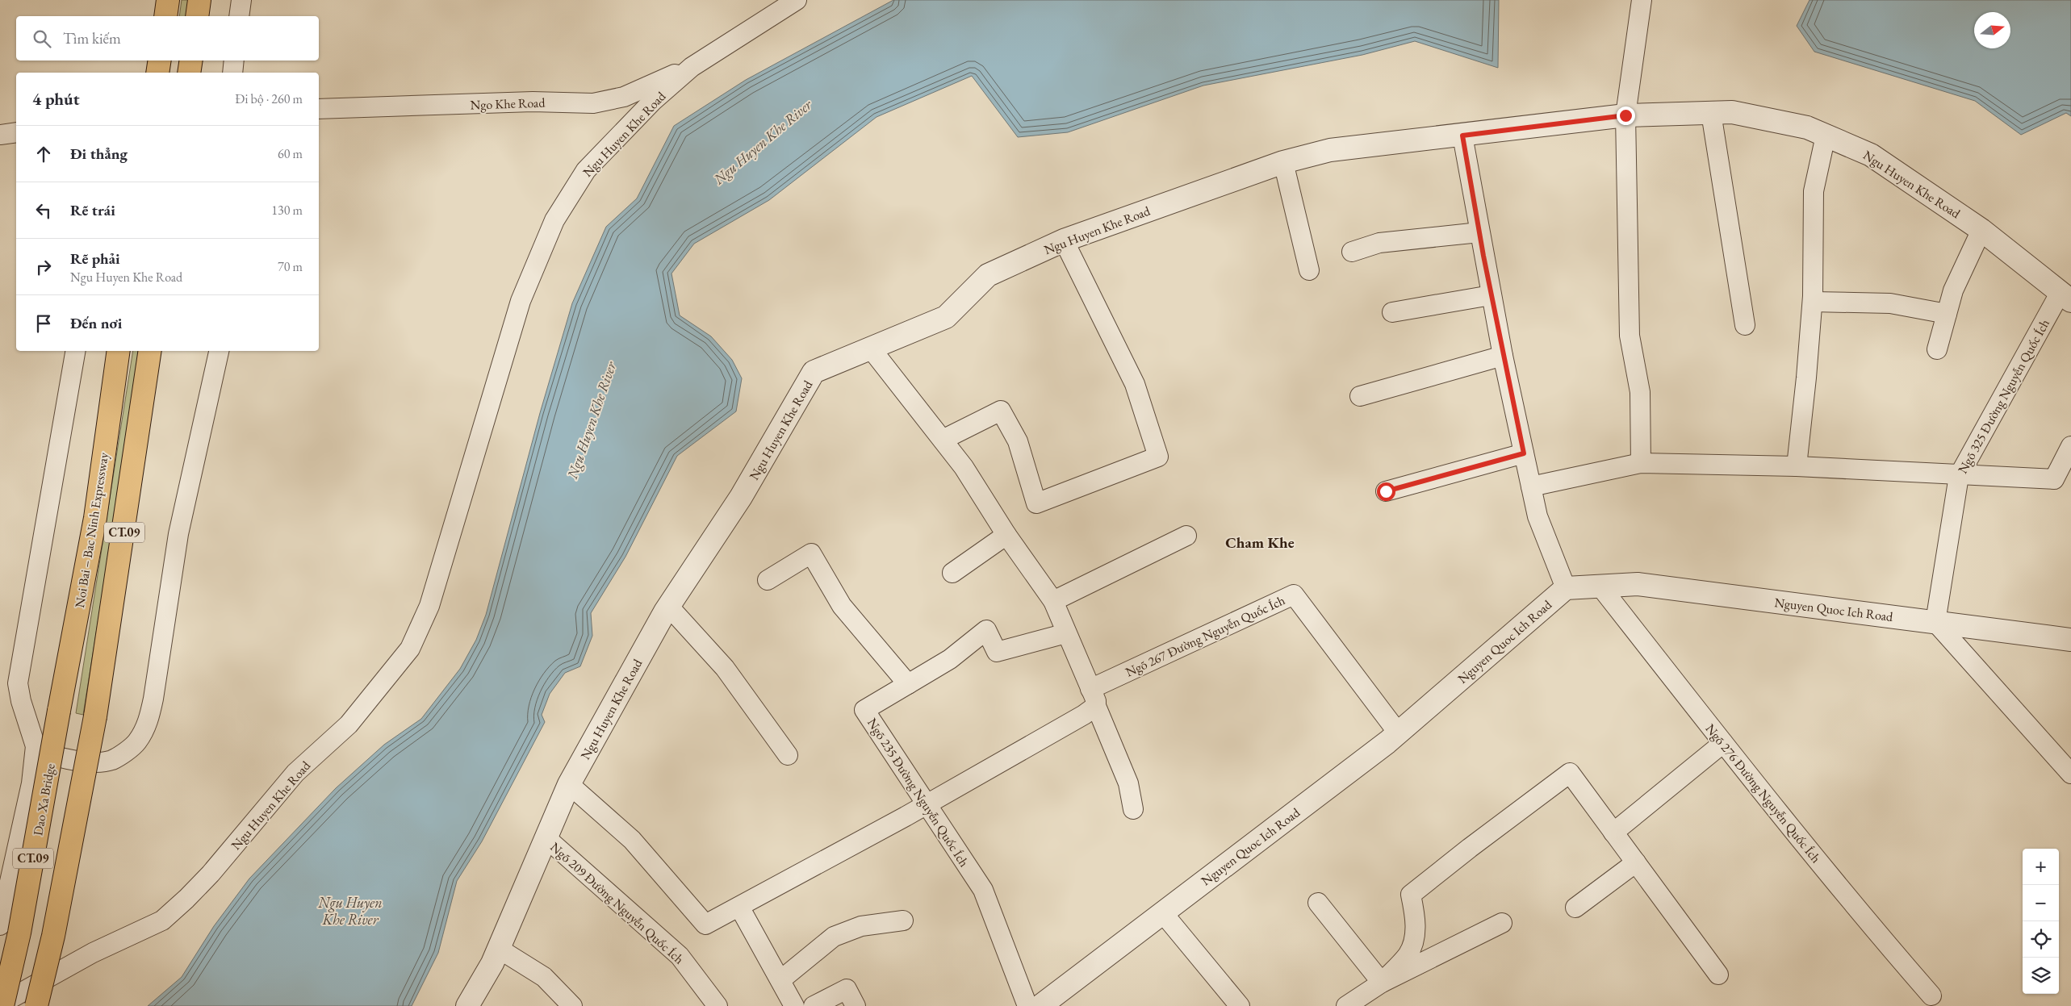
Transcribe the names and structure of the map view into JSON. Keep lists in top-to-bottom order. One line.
{"streets":{"highway":["Noi Bai – Bac Ninh Expressway","CT.09","Dao Xa Bridge"],"street":["Ngo Khe Road","Ngu Huyen Khe Road","Ngõ 325 Đường Nguyễn Quốc Ích","Nguyen Quoc Ich Road","Ngõ 267 Đường Nguyễn Quốc Ích","Ngõ 235 Đường Nguyễn Quốc Ích","Ngõ 276 Đường Nguyễn Quốc Ích","Ngõ 209 Đường Nguyễn Quốc Ích"]},"crossings":[["Ngo Khe Road","Ngu Huyen Khe Road"],["Ngu Huyen Khe Road","Ngõ 325 Đường Nguyễn Quốc Ích"],["Ngu Huyen Khe Road","Dao Xa Bridge"],["Ngu Huyen Khe Road","Ngõ 209 Đường Nguyễn Quốc Ích"],["Ngõ 325 Đường Nguyễn Quốc Ích","Nguyen Quoc Ich Road"],["Noi Bai – Bac Ninh Expressway","Dao Xa Bridge"],["Nguyen Quoc Ich Road","Ngõ 267 Đường Nguyễn Quốc Ích"],["Nguyen Quoc Ich Road","Ngõ 276 Đường Nguyễn Quốc Ích"]],"districts":["Cham Khe"],"water":["Ngu Huyen Khe River"],"north":"right","page":{"search":"Tìm kiếm","heading":["4 phút","Đi bộ · 260 m"],"list":[["Đi thẳng","60 m"],["Rẽ trái","130 m"],["Rẽ phải","Ngu Huyen Khe Road","70 m"],"Đến nơi"],"map_buttons":["+","−"]}}
